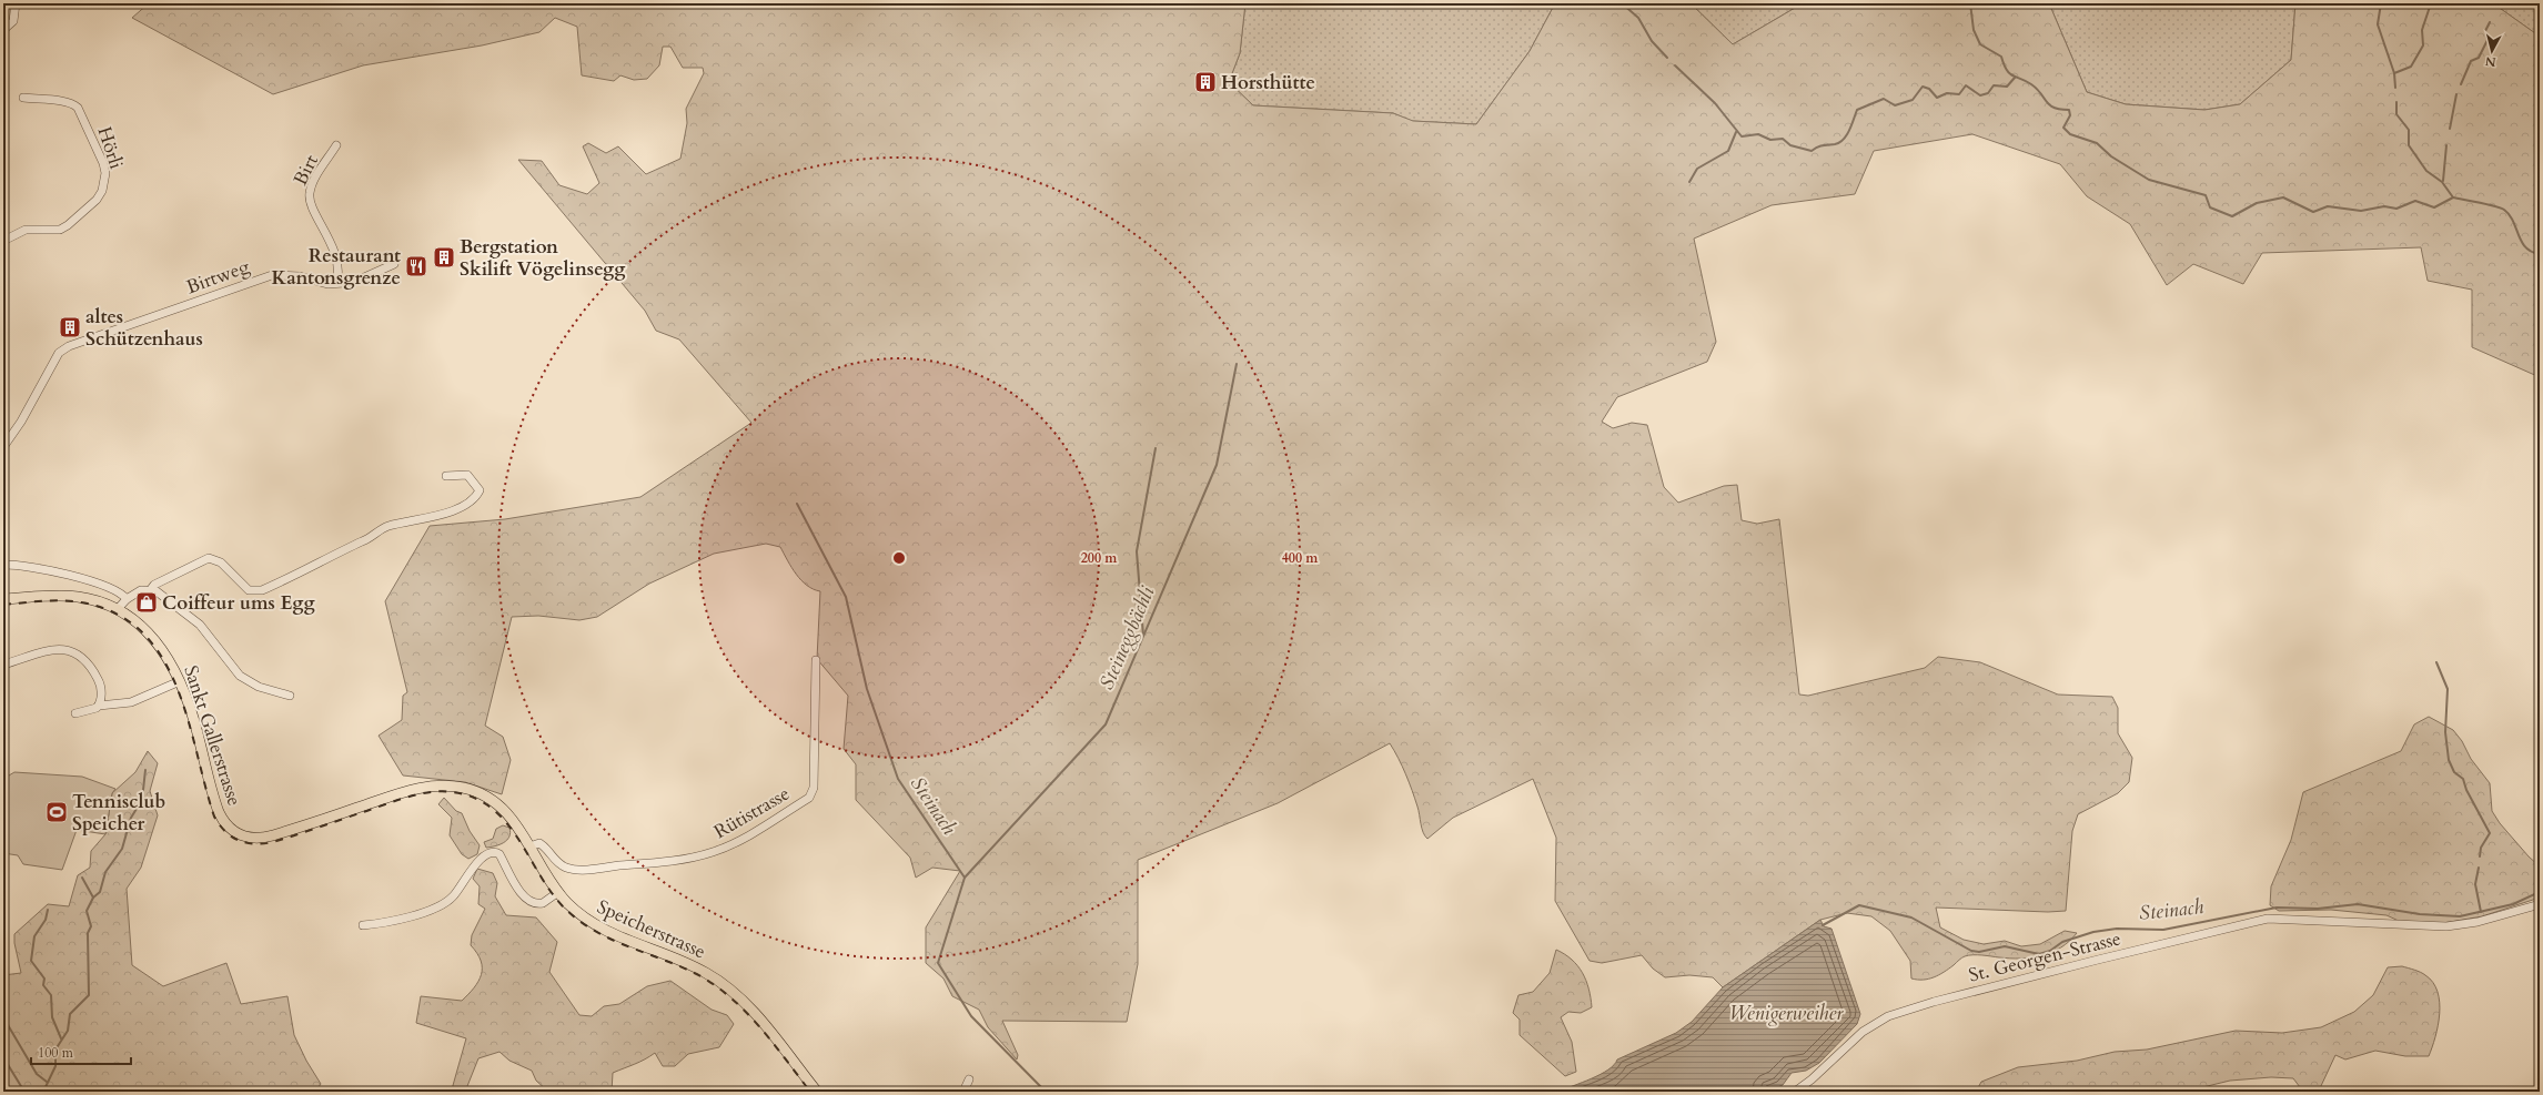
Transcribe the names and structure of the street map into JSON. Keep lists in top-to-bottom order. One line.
{"streets":{"main road":["Sankt Gallerstrasse","Speicherstrasse"],"street":["Hörli","Birt","Birtweg","Rütistrasse","St. Georgen-Strasse"]},"crossings":[["Birt","Birtweg"],["Sankt Gallerstrasse","Speicherstrasse"],["Rütistrasse","Speicherstrasse"]],"water":["Steineggbächli","Steinach","Wenigerweiher"],"places":{"building":["Horsthütte","Bergstation Skilift Vögelinsegg","altes Schützenhaus"],"restaurant":["Restaurant Kantonsgrenze"],"shop":["Coiffeur ums Egg"],"sports":["Tennisclub Speicher"]},"scale_bar":"100 m","north":"bottom","rings":["200 m","400 m"]}
